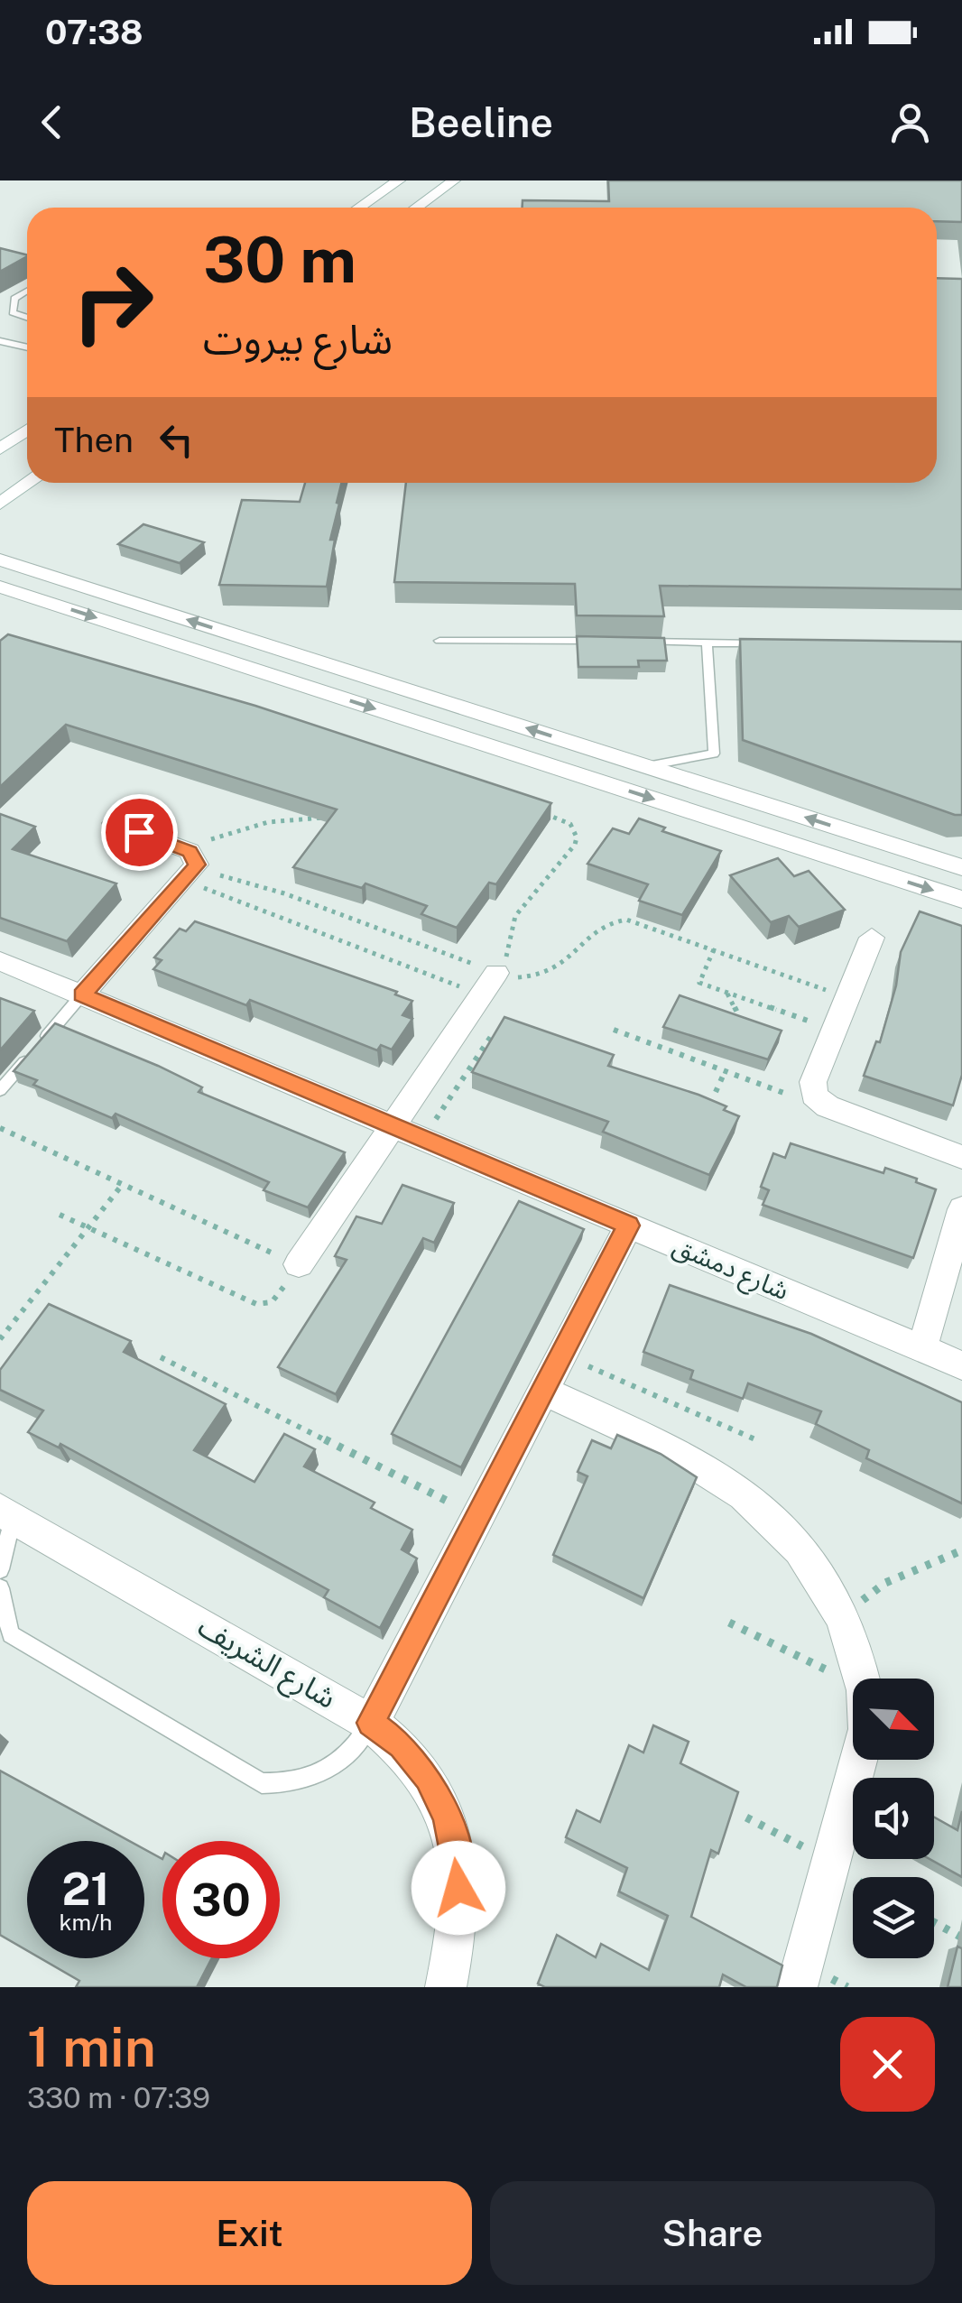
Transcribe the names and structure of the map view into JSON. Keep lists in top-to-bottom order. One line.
{"streets":{"street":["شارع دمشق","شارع الشريف"]},"north":"bottom right","page":{"status":"07:38","header":"Beeline","turn":["30 m","شارع بيروت"],"then":"Then","speed":"21 km/h","limit":"30","heading":["1 min","330 m · 07:39"],"buttons":["Exit","Share"]}}
